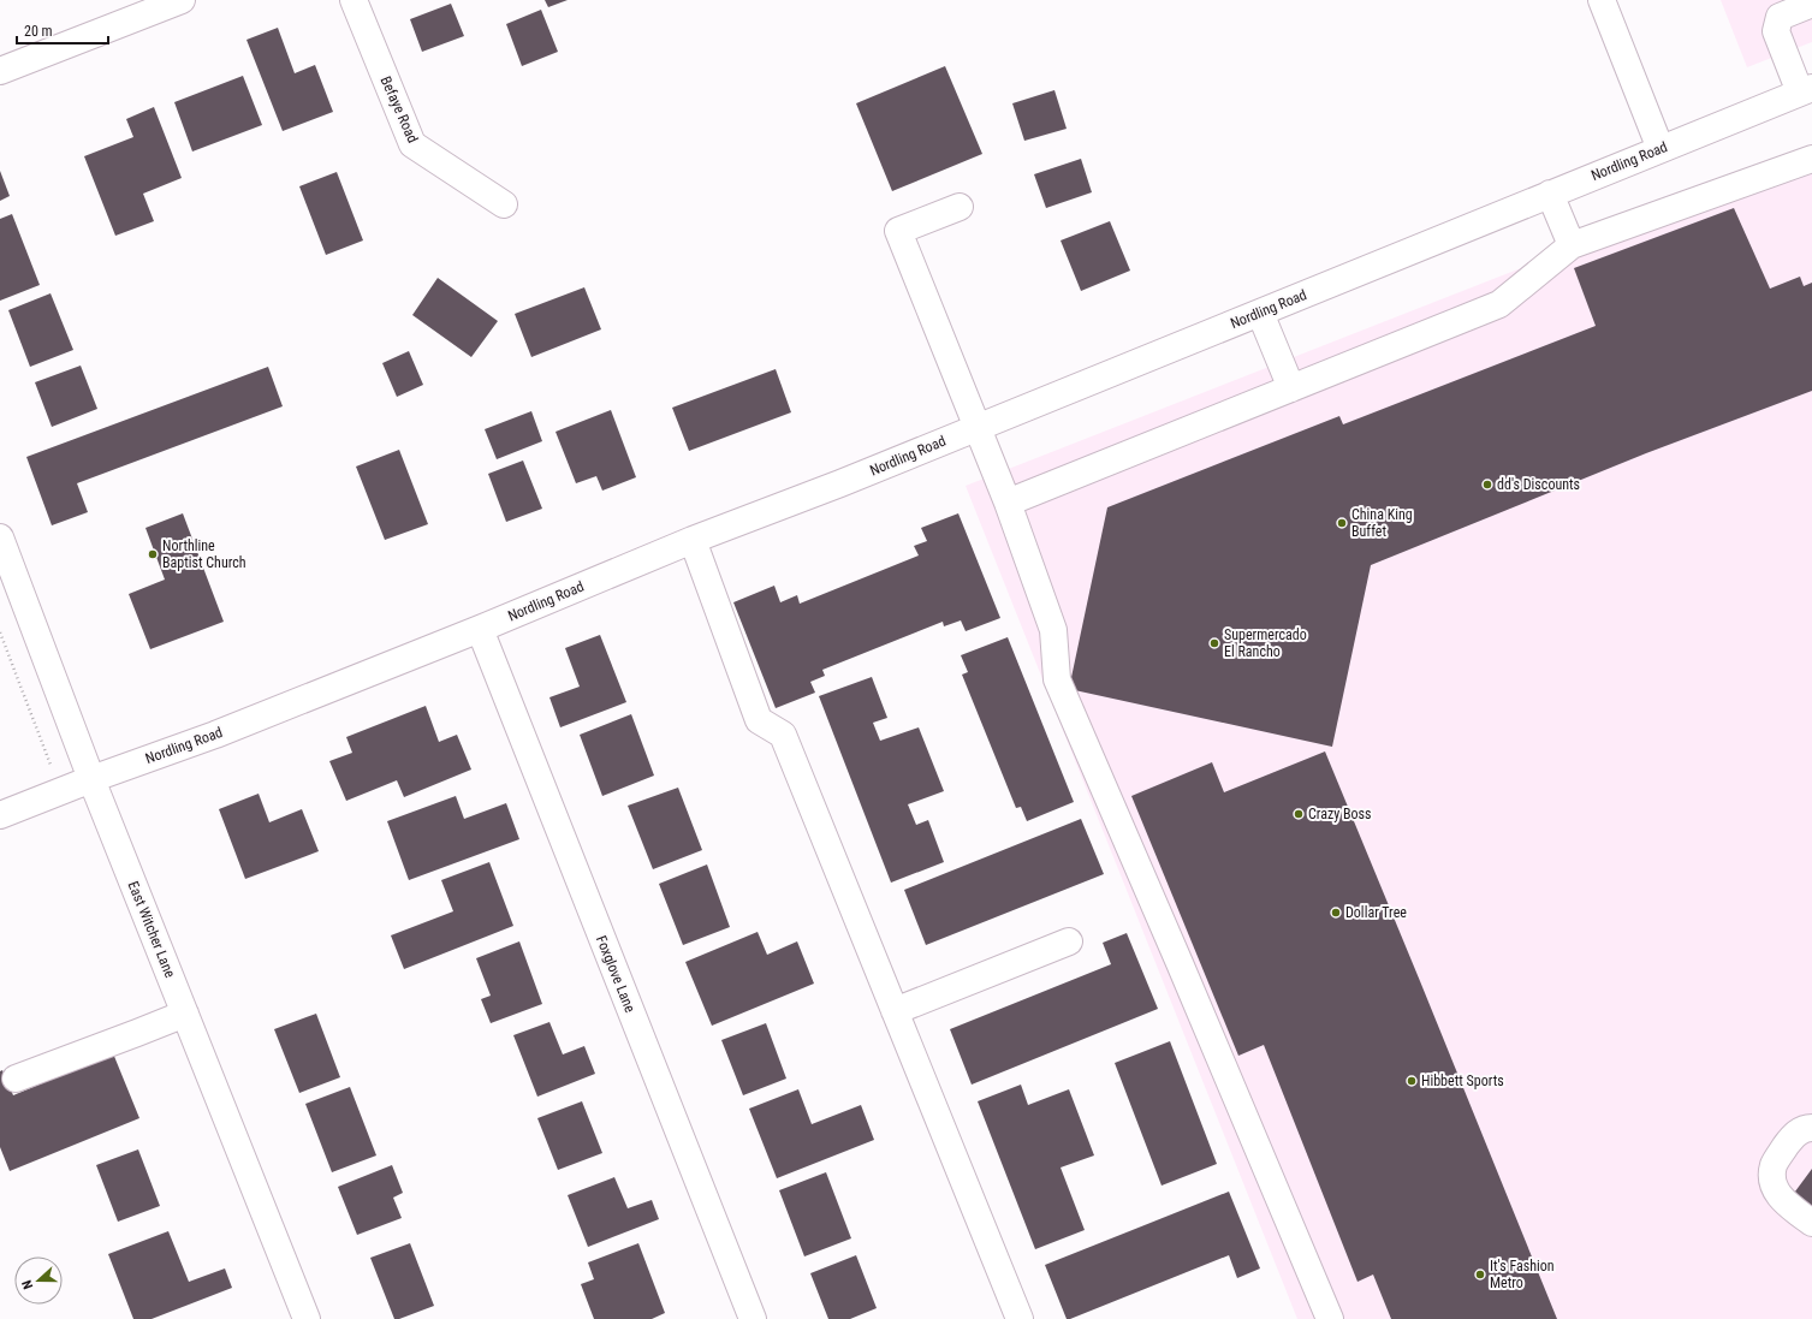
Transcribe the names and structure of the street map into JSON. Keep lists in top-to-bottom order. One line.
{"streets":{"street":["Befaye Road","Nordling Road","East Witcher Lane","Foxglove Lane"]},"crossings":[["Nordling Road","East Witcher Lane"],["Nordling Road","Foxglove Lane"]],"places":["dd's Discounts","China King Buffet","Northline Baptist Church","Supermercado El Rancho","Crazy Boss","Dollar Tree","Hibbett Sports","It's Fashion Metro"],"scale_bar":"20 m","north":"left"}
